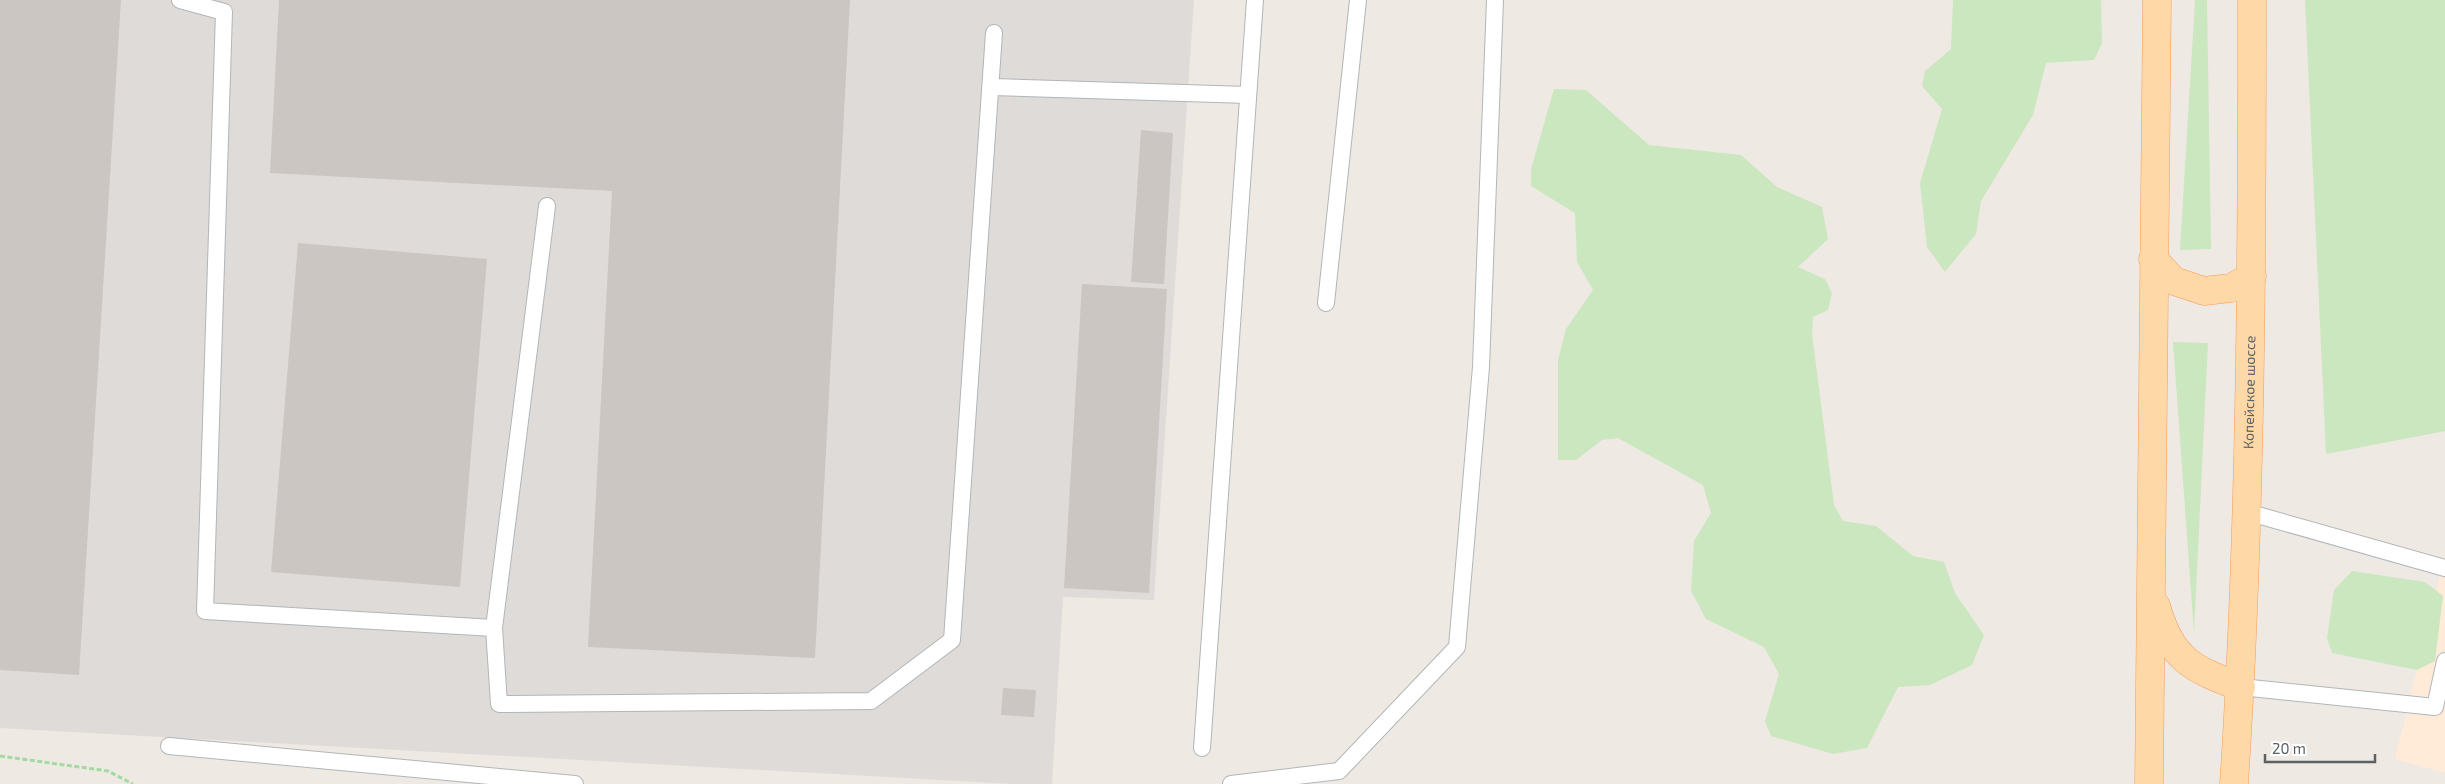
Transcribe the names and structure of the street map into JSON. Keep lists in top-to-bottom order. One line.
{"streets":{"main road":["Копейское шоссе"]},"scale_bar":"20 m"}
